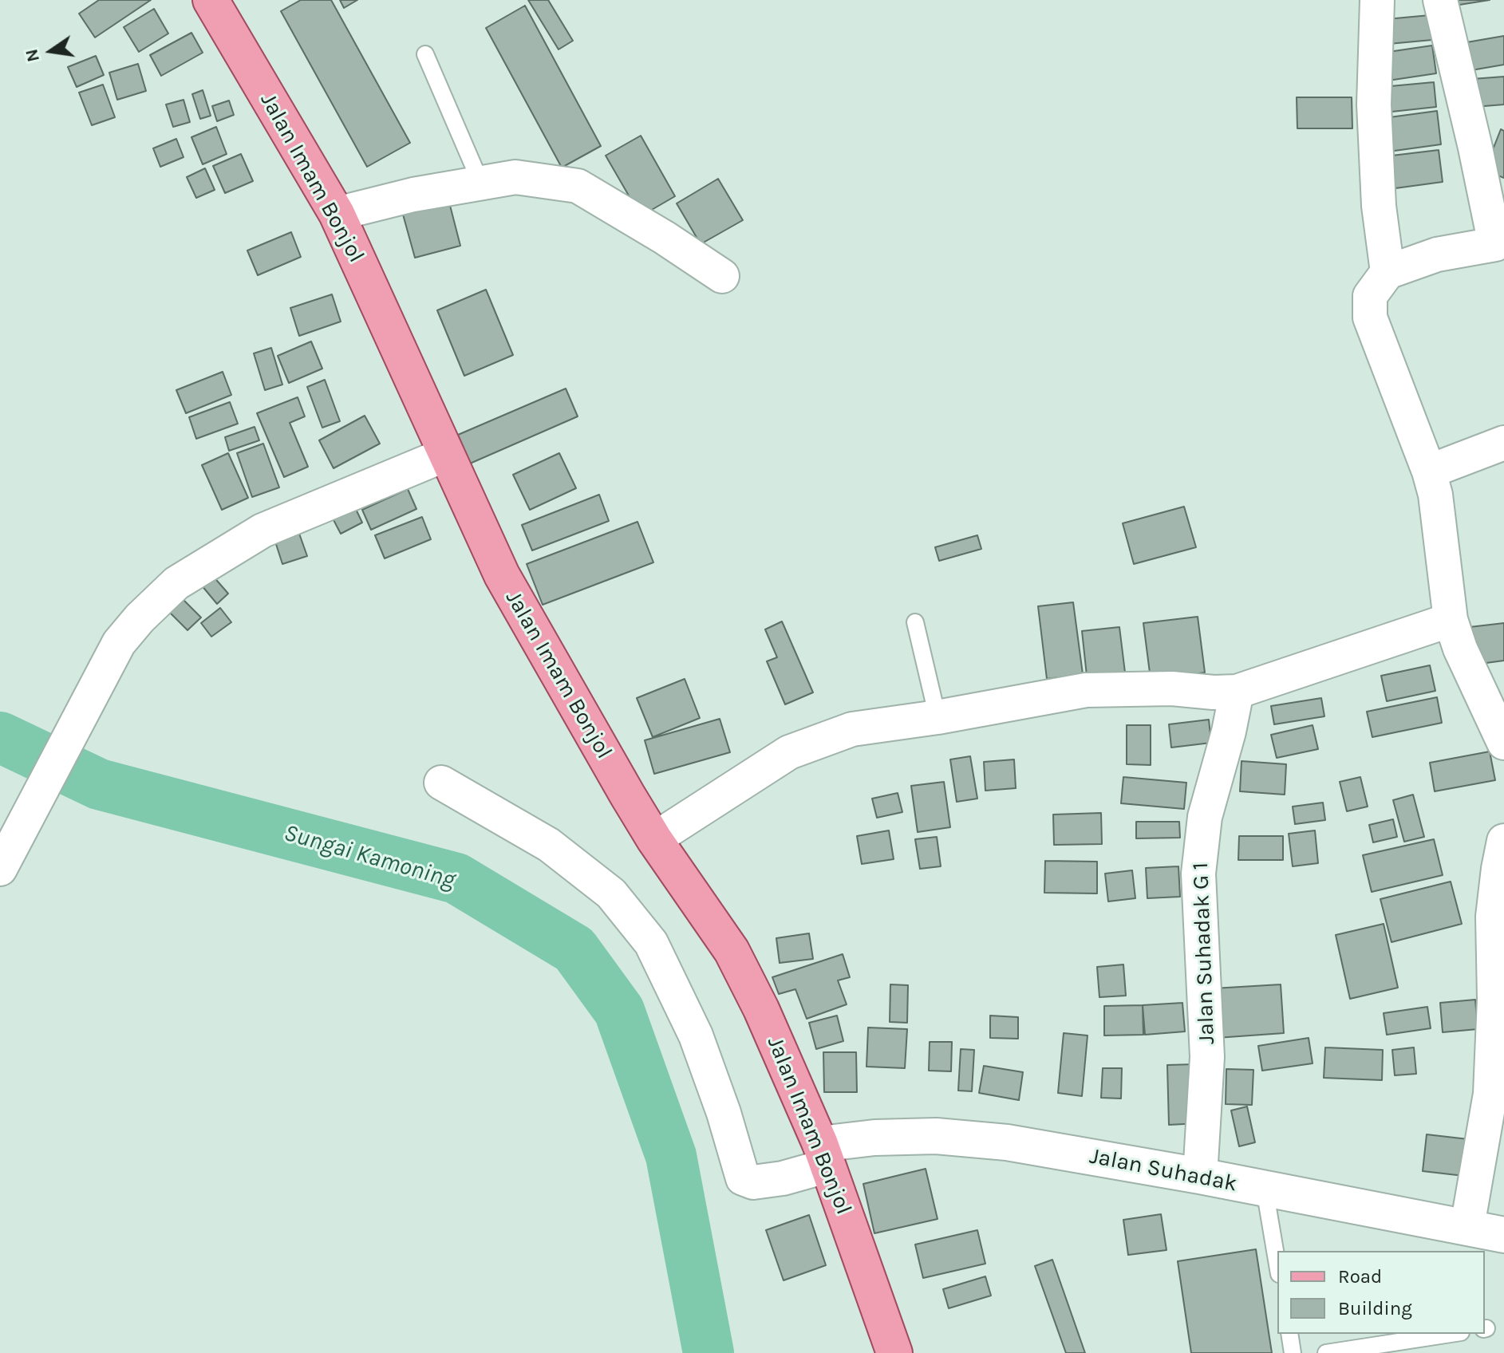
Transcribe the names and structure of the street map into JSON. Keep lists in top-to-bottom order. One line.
{"streets":{"main road":["Jalan Imam Bonjol"],"street":["Jalan Suhadak G 1","Jalan Suhadak"]},"crossings":[["Jalan Imam Bonjol","Jalan Suhadak"],["Jalan Suhadak G 1","Jalan Suhadak"]],"water":["Sungai Kamoning"],"legend":["Road","Building"],"north":"left"}
